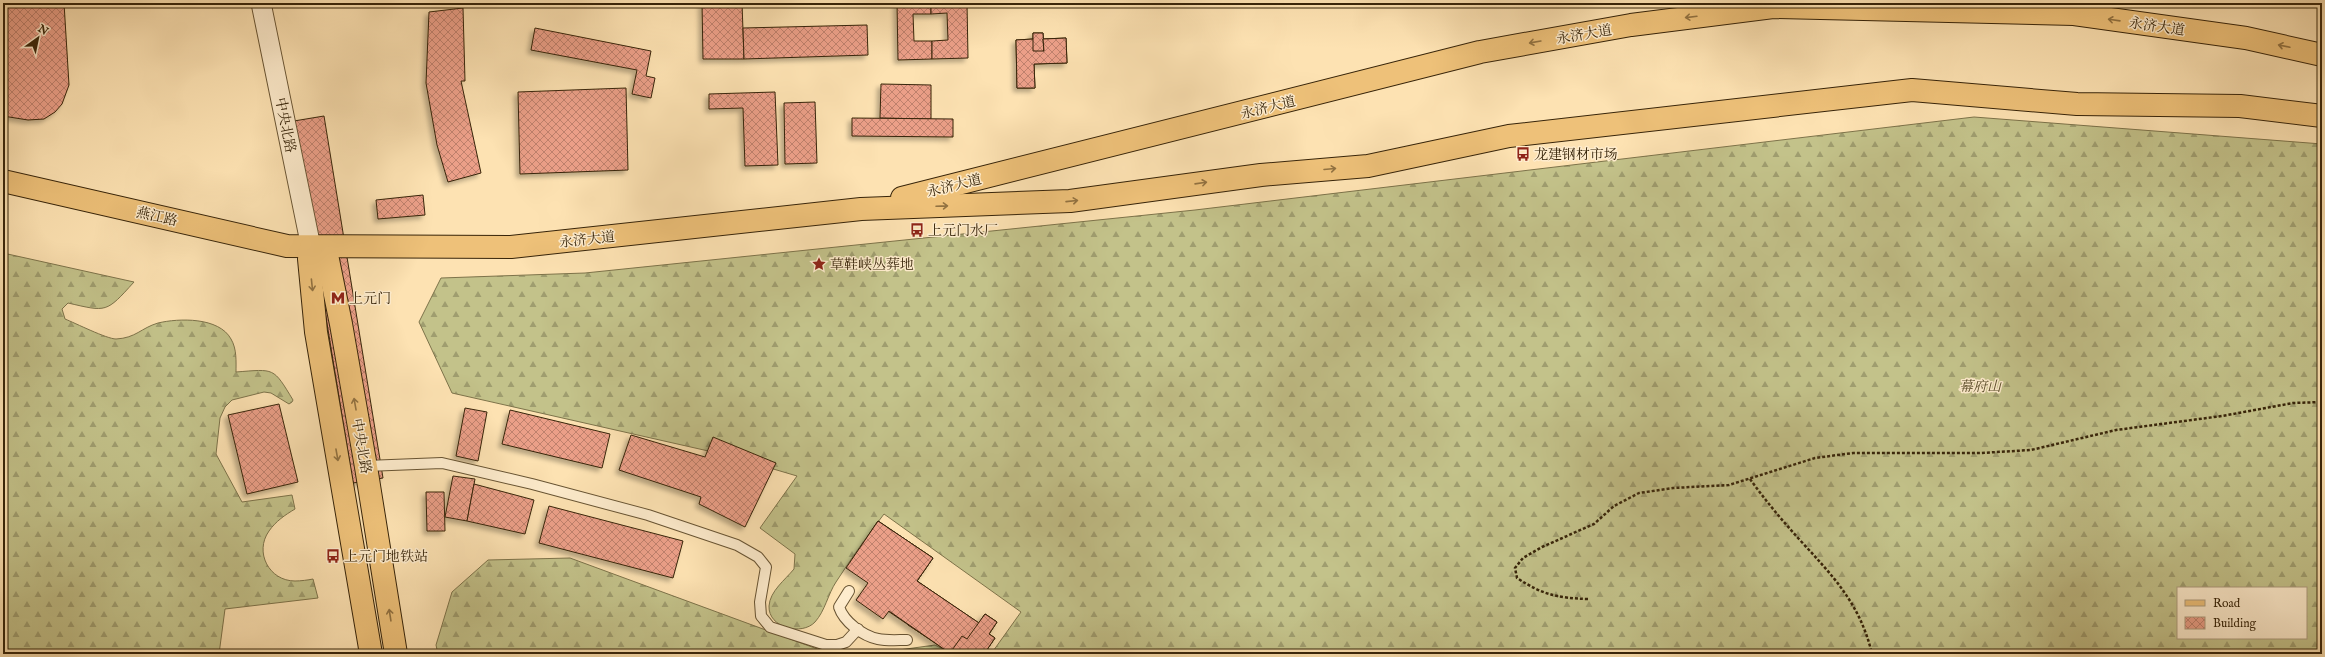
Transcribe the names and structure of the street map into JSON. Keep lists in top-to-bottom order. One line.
{"streets":{"main road":["永济大道","中央北路","燕江路"]},"crossings":[["永济大道","中央北路"],["永济大道","燕江路"],["中央北路","燕江路"]],"parks":["幕府山"],"places":{"bus stop":["龙建钢材市场","上元门水厂","上元门地铁站"],"place":["草鞋峡丛葬地"],"metro station":["上元门"]},"legend":["Road","Building"],"north":"top right"}
